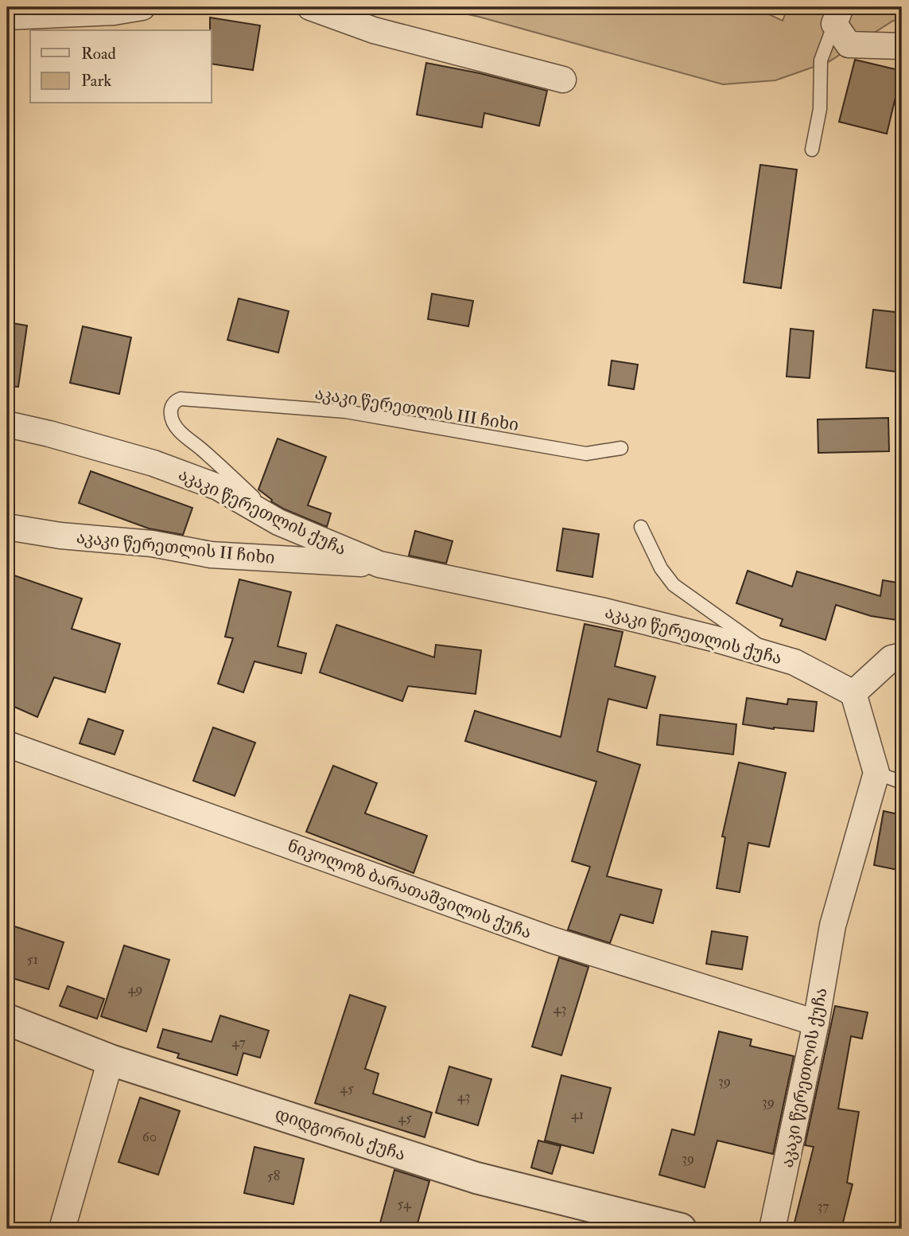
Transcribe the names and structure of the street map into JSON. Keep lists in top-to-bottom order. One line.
{"streets":{"street":["აკაკი წერეთლის ქუჩა","აკაკი წერეთლის II ჩიხი","ნიკოლოზ ბარათაშვილის ქუჩა","დიდგორის ქუჩა"],"lane":["აკაკი წერეთლის III ჩიხი"]},"crossings":[["აკაკი წერეთლის III ჩიხი","აკაკი წერეთლის ქუჩა"],["აკაკი წერეთლის ქუჩა","აკაკი წერეთლის II ჩიხი"],["აკაკი წერეთლის ქუჩა","ნიკოლოზ ბარათაშვილის ქუჩა"]],"house_numbers":["51","49","43","47","39","45","43","39","41","45","60","39","58","54","37"],"legend":["Road","Park"]}
